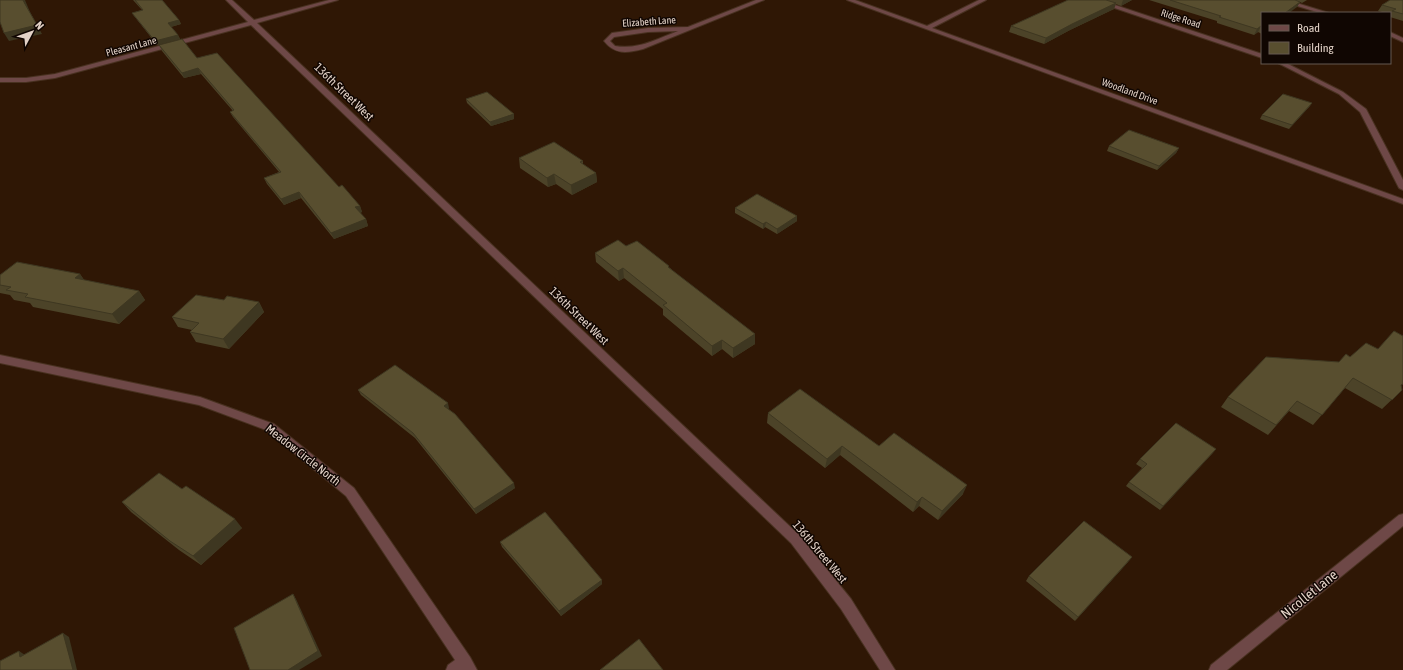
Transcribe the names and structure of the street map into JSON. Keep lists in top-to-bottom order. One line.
{"streets":{"street":["Ridge Road","Elizabeth Lane","Pleasant Lane","Woodland Drive","136th Street West","Meadow Circle North","Nicollet Lane"]},"crossings":[["Pleasant Lane","136th Street West"]],"legend":["Road","Building"],"north":"top right"}
